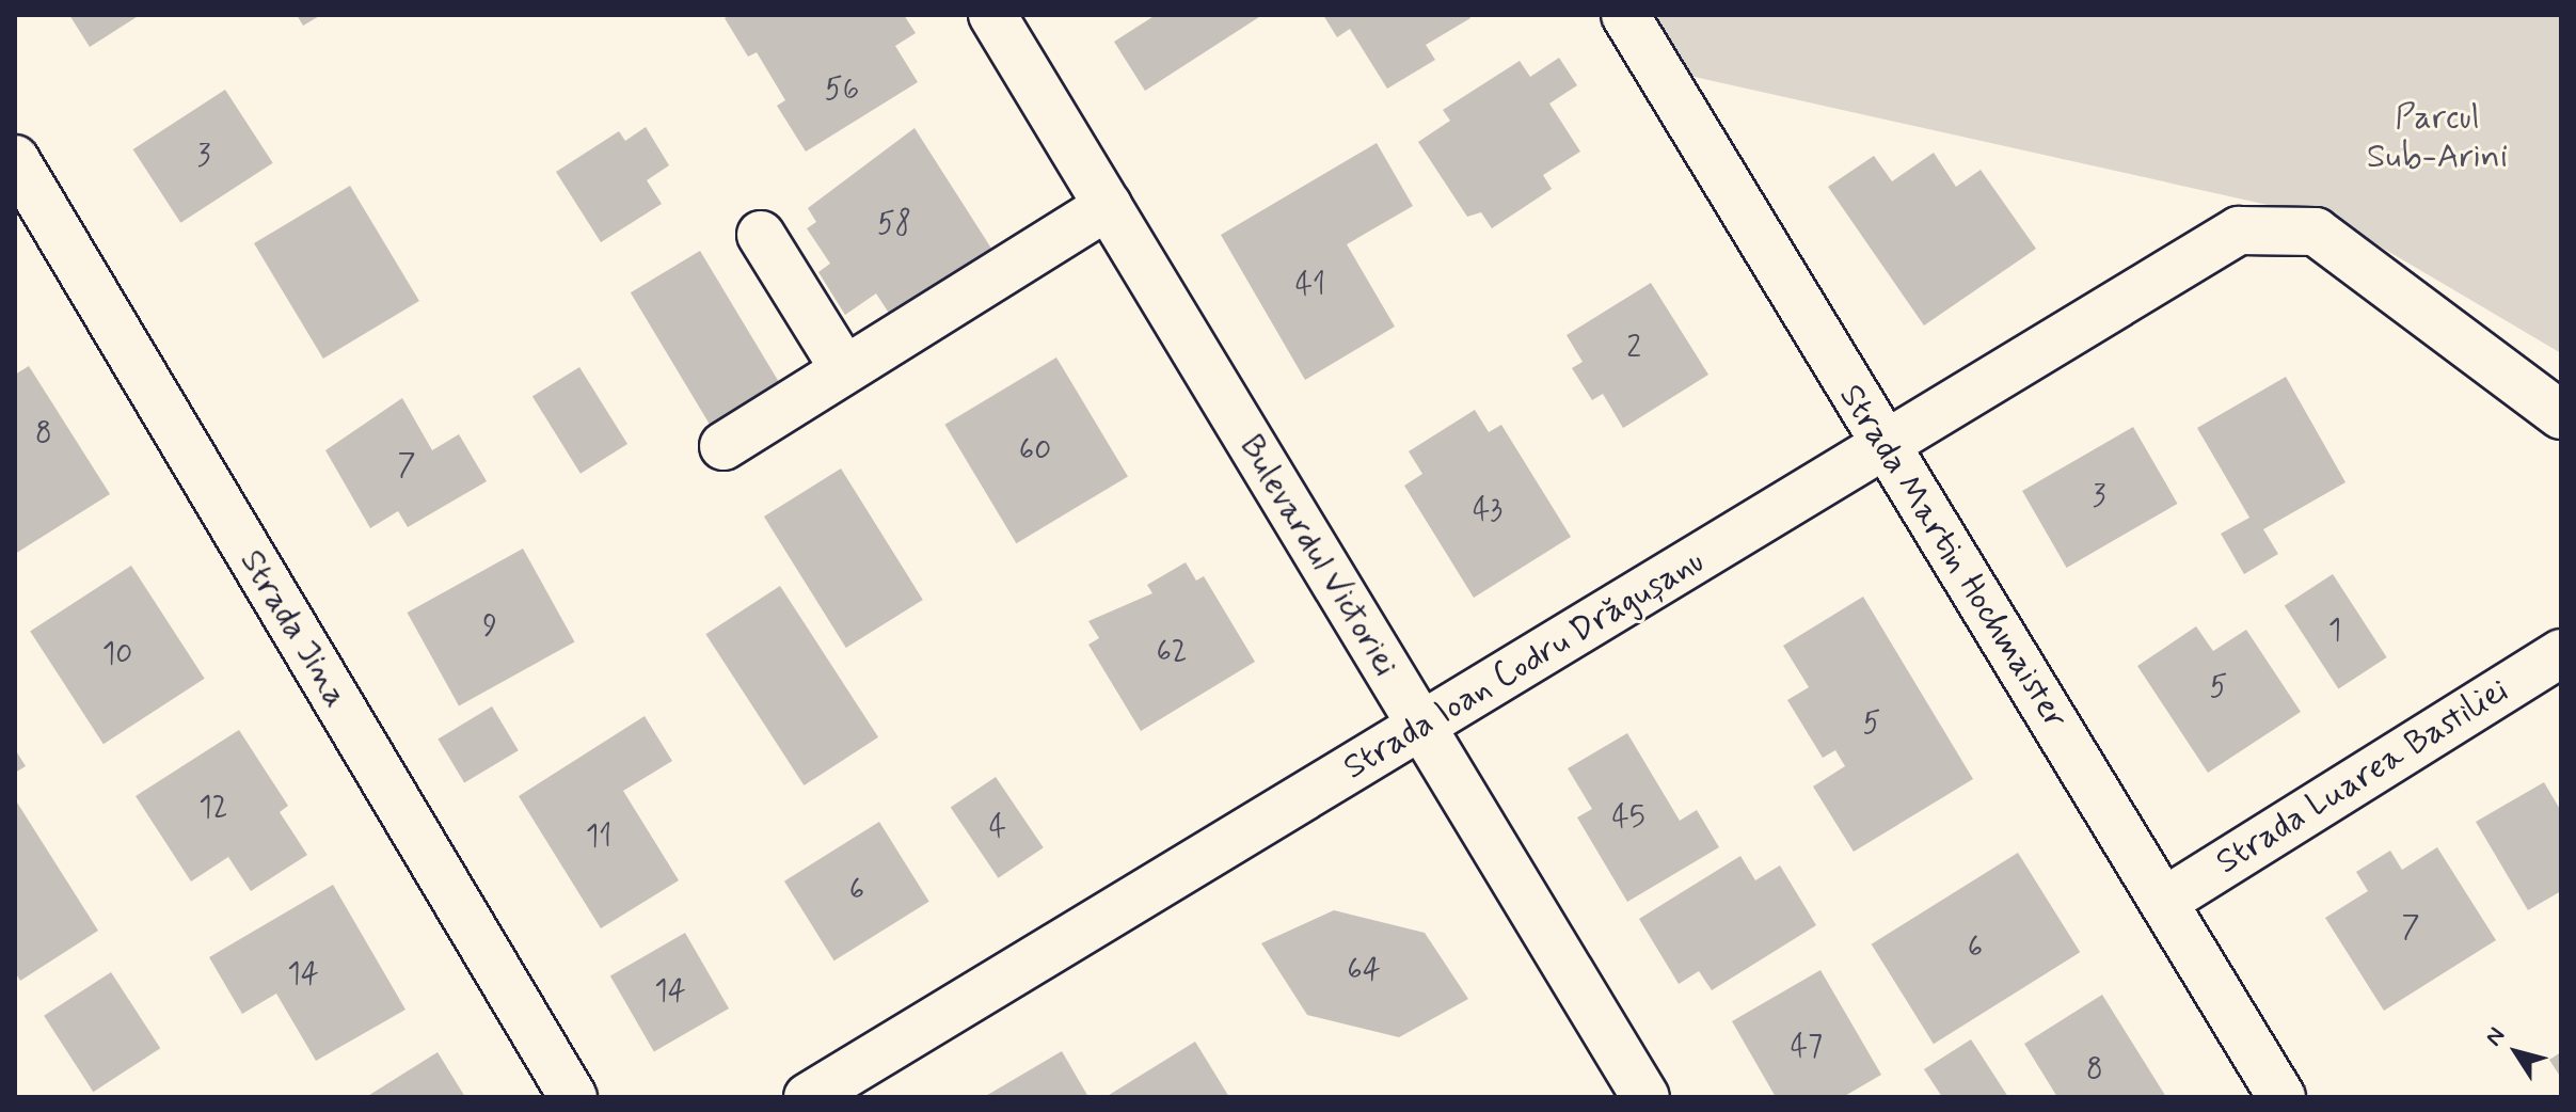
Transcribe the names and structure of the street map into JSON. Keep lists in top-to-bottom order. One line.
{"streets":{"street":["Bulevardul Victoriei","Strada Martin Hochmaister","Strada Jina","Strada Ioan Codru Drăgușanu","Strada Luarea Bastiliei"]},"crossings":[["Bulevardul Victoriei","Strada Ioan Codru Drăgușanu"],["Strada Martin Hochmaister","Strada Ioan Codru Drăgușanu"],["Strada Martin Hochmaister","Strada Luarea Bastiliei"]],"parks":["Parcul Sub-Arini"],"house_numbers":["56","3","58","41","2","8","60","7","3","43","9","1","62","10","5","5","12","45","4","11","6","7","6","64","14","14","47","8"],"north":"top left"}
